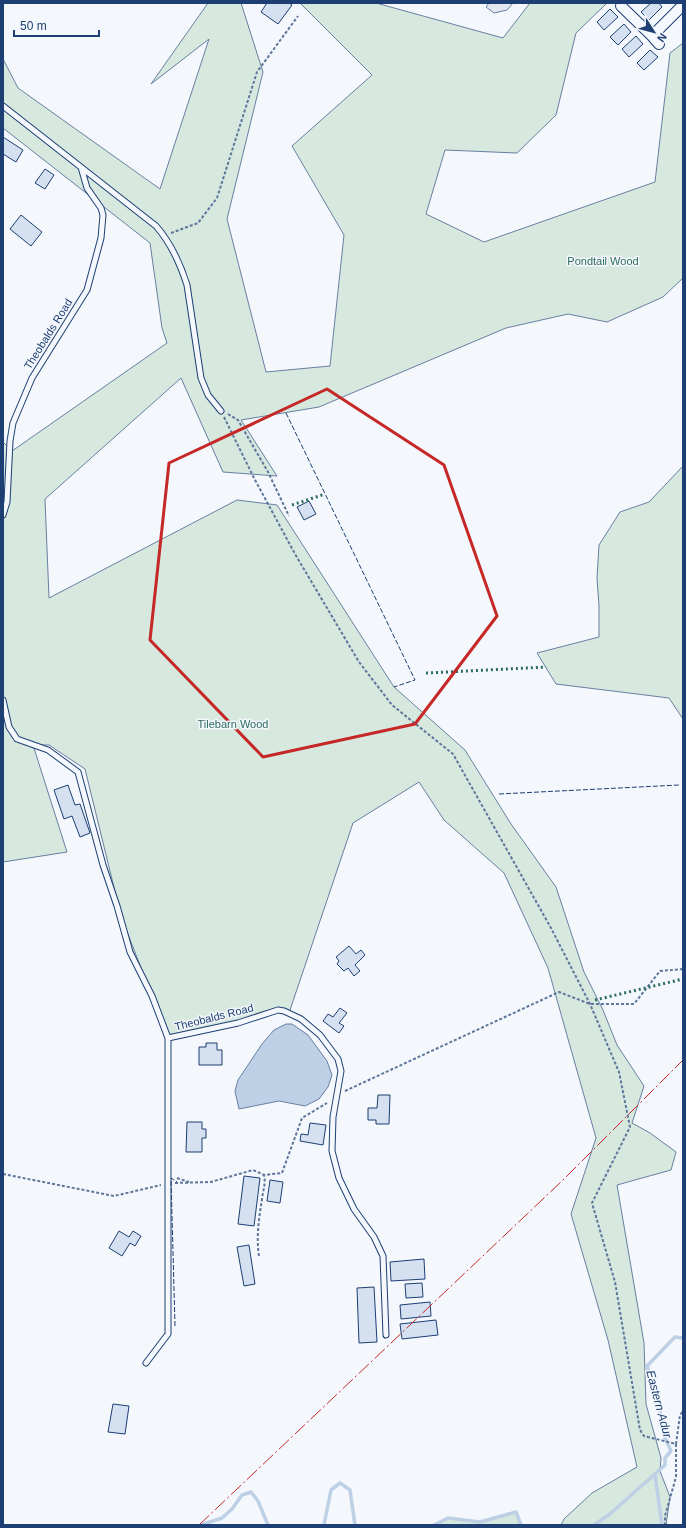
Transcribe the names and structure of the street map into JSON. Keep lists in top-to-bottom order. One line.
{"streets":{"lane":["Theobalds Road"]},"water":["Eastern Adur"],"parks":["Pondtail Wood","Tilebarn Wood"],"scale_bar":"50 m","north":"bottom right"}
